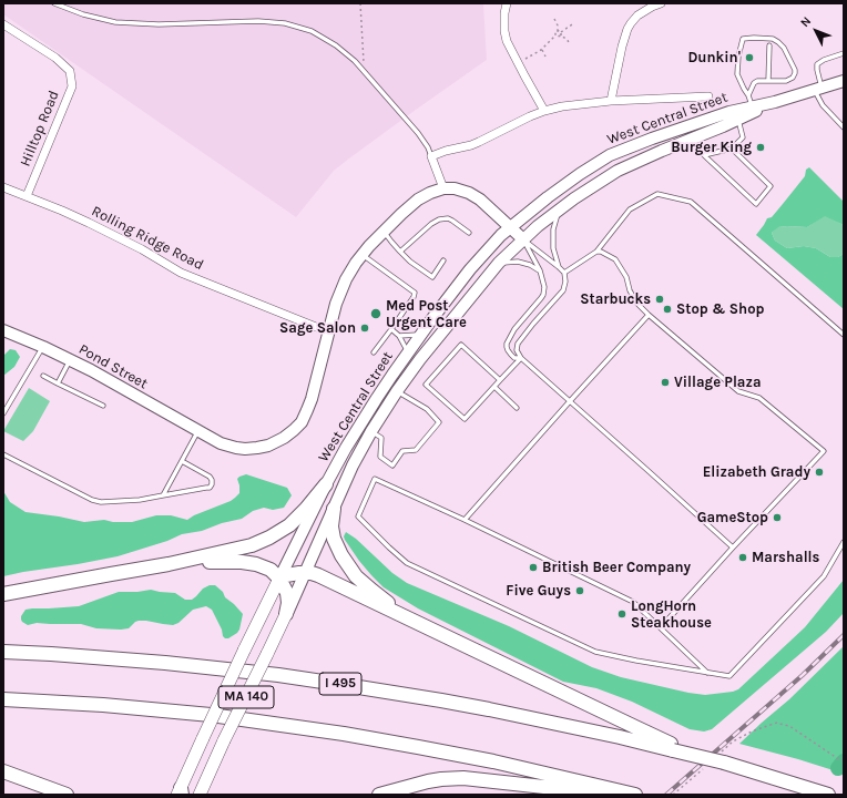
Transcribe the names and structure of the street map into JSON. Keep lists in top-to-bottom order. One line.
{"streets":{"highway":["I 495"],"main road":["West Central Street","Pond Street","MA 140"],"street":["Hilltop Road","Rolling Ridge Road"]},"crossings":[["Hilltop Road","Rolling Ridge Road"],["Rolling Ridge Road","Pond Street"]],"places":["Dunkin'","Burger King","Starbucks","Stop & Shop","Med Post Urgent Care","Sage Salon","Village Plaza","Elizabeth Grady","GameStop","Marshalls","British Beer Company","Five Guys","LongHorn Steakhouse"],"north":"top left"}
